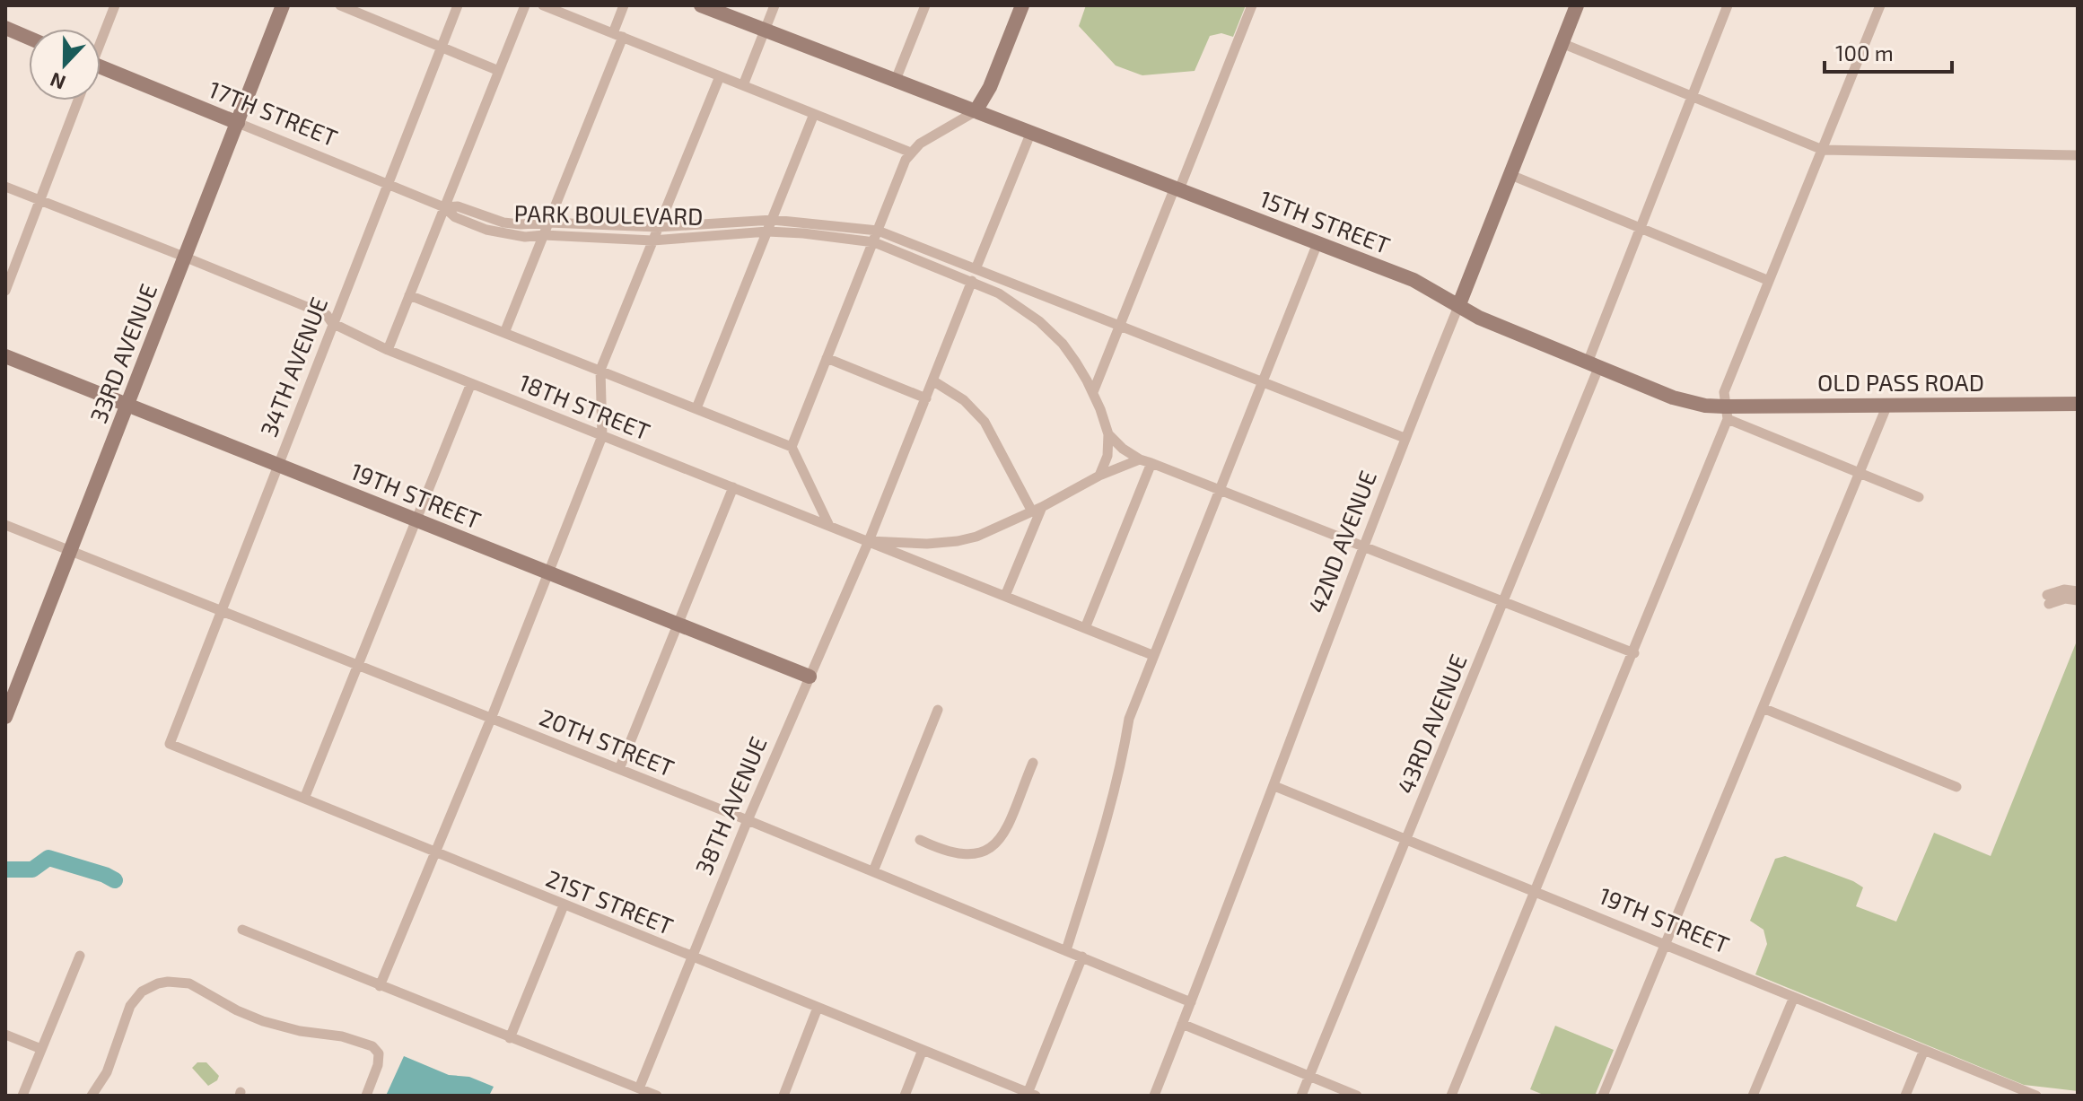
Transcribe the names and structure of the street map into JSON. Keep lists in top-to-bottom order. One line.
{"streets":{"street":["17TH STREET","PARK BOULEVARD","15TH STREET","33RD AVENUE","34TH AVENUE","OLD PASS ROAD","18TH STREET","19TH STREET","42ND AVENUE","43RD AVENUE","20TH STREET","38TH AVENUE","21ST STREET"]},"crossings":[["17TH STREET","PARK BOULEVARD"],["17TH STREET","33RD AVENUE"],["17TH STREET","34TH AVENUE"],["PARK BOULEVARD","38TH AVENUE"],["15TH STREET","OLD PASS ROAD"],["15TH STREET","42ND AVENUE"],["15TH STREET","43RD AVENUE"],["33RD AVENUE","18TH STREET"],["33RD AVENUE","19TH STREET"],["33RD AVENUE","20TH STREET"],["34TH AVENUE","18TH STREET"],["34TH AVENUE","19TH STREET"],["34TH AVENUE","20TH STREET"],["34TH AVENUE","21ST STREET"],["18TH STREET","38TH AVENUE"],["19TH STREET","42ND AVENUE"],["19TH STREET","43RD AVENUE"],["19TH STREET","38TH AVENUE"],["42ND AVENUE","20TH STREET"],["20TH STREET","38TH AVENUE"],["38TH AVENUE","21ST STREET"]],"scale_bar":"100 m","north":"bottom"}
